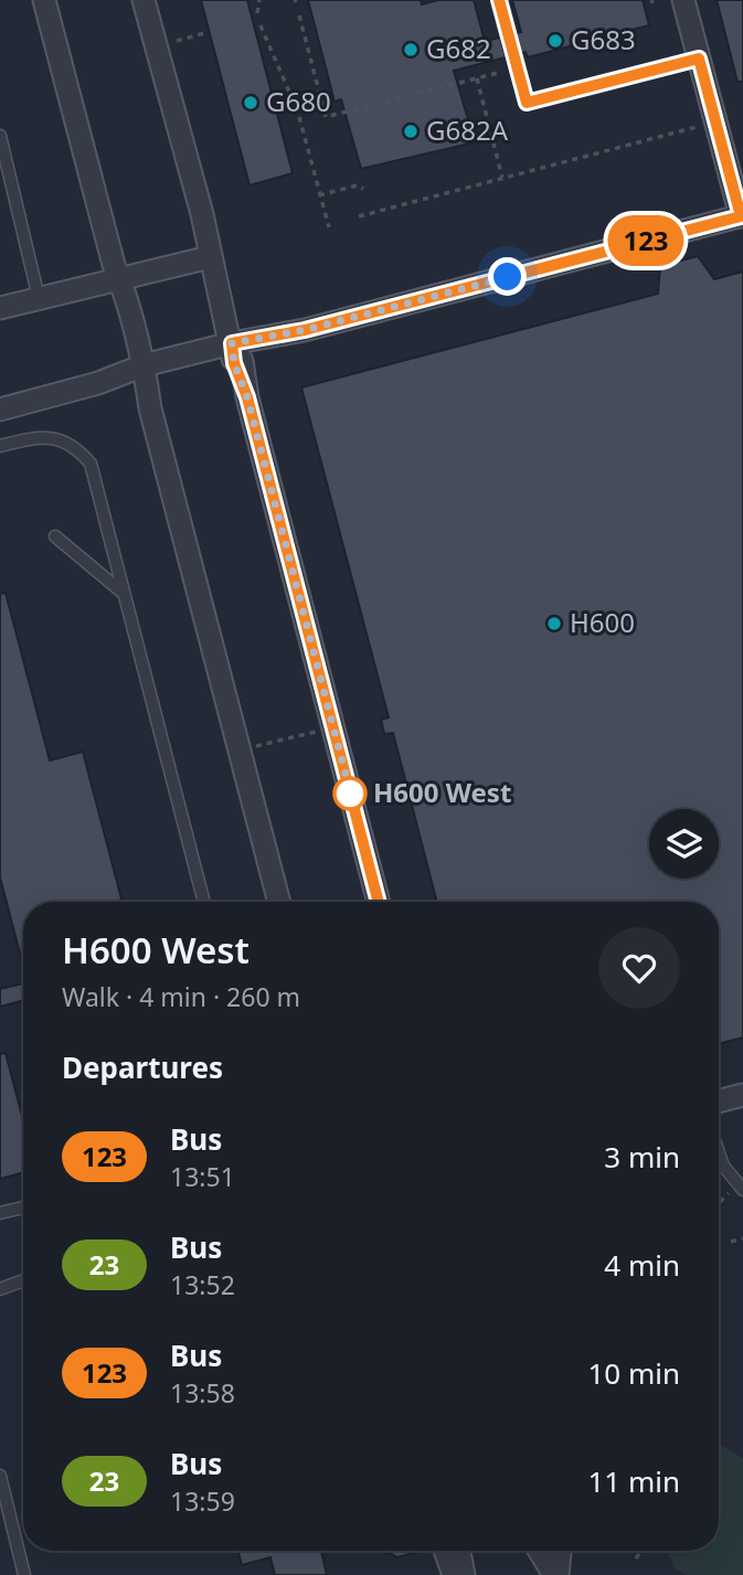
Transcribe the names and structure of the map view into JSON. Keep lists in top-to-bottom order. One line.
{"places":["G683","G682","G680","G682A","H600","H600 West"],"lines":["bus line 123"],"page":{"on_map":"123","heading":[["H600 West","Walk · 4 min · 260 m"],"Departures"],"list":[{"mark":"123","name":"Bus","note":"13:51","value":"3 min"},{"mark":"23","name":"Bus","note":"13:52","value":"4 min"},{"mark":"123","name":"Bus","note":"13:58","value":"10 min"},{"mark":"23","name":"Bus","note":"13:59","value":"11 min"}]}}
